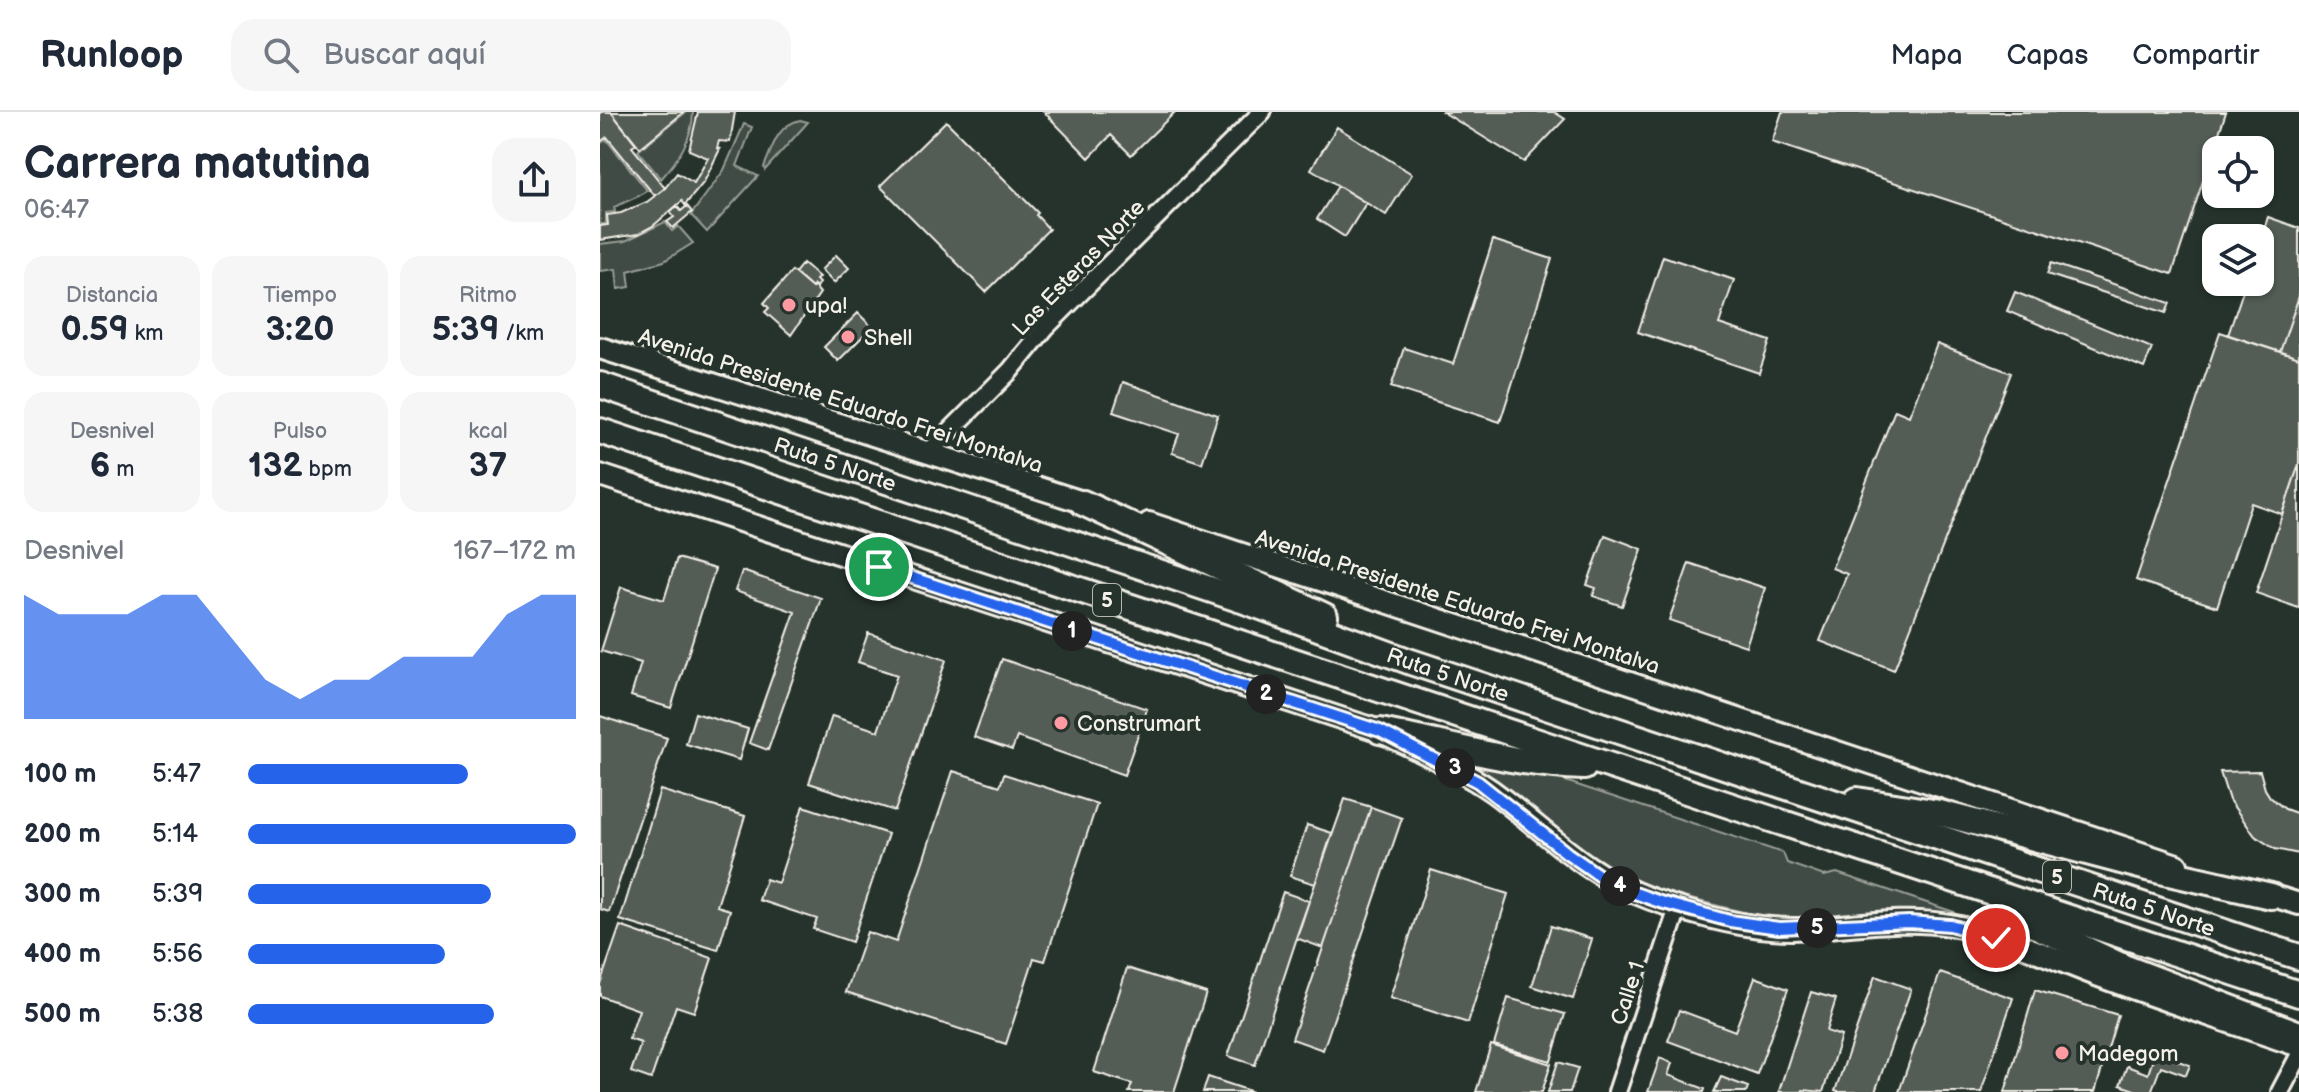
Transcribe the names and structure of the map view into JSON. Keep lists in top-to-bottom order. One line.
{"streets":{"highway":["Ruta 5 Norte","5"],"main road":["Avenida Presidente Eduardo Frei Montalva"],"street":["Las Esteras Norte","Calle 1"]},"crossings":[["Las Esteras Norte","Avenida Presidente Eduardo Frei Montalva"]],"places":["upa!","Shell","Construmart","Madegom"],"page":{"header":"Runloop","search":"Buscar aquí","nav":["Mapa","Capas","Compartir"],"heading":["Carrera matutina","06:47"],"stats":[["Distancia","0.59 km"],["Tiempo","3:20"],["Ritmo","5:39 /km"],["Desnivel","6 m"],["Pulso","132 bpm"],["kcal","37"]],"chart":["Desnivel","167–172 m"],"pins":["1","2","3","4","5"],"list":[{"name":"100 m","note":"5:47"},{"name":"200 m","note":"5:14"},{"name":"300 m","note":"5:39"},{"name":"400 m","note":"5:56"},{"name":"500 m","note":"5:38"}]}}
